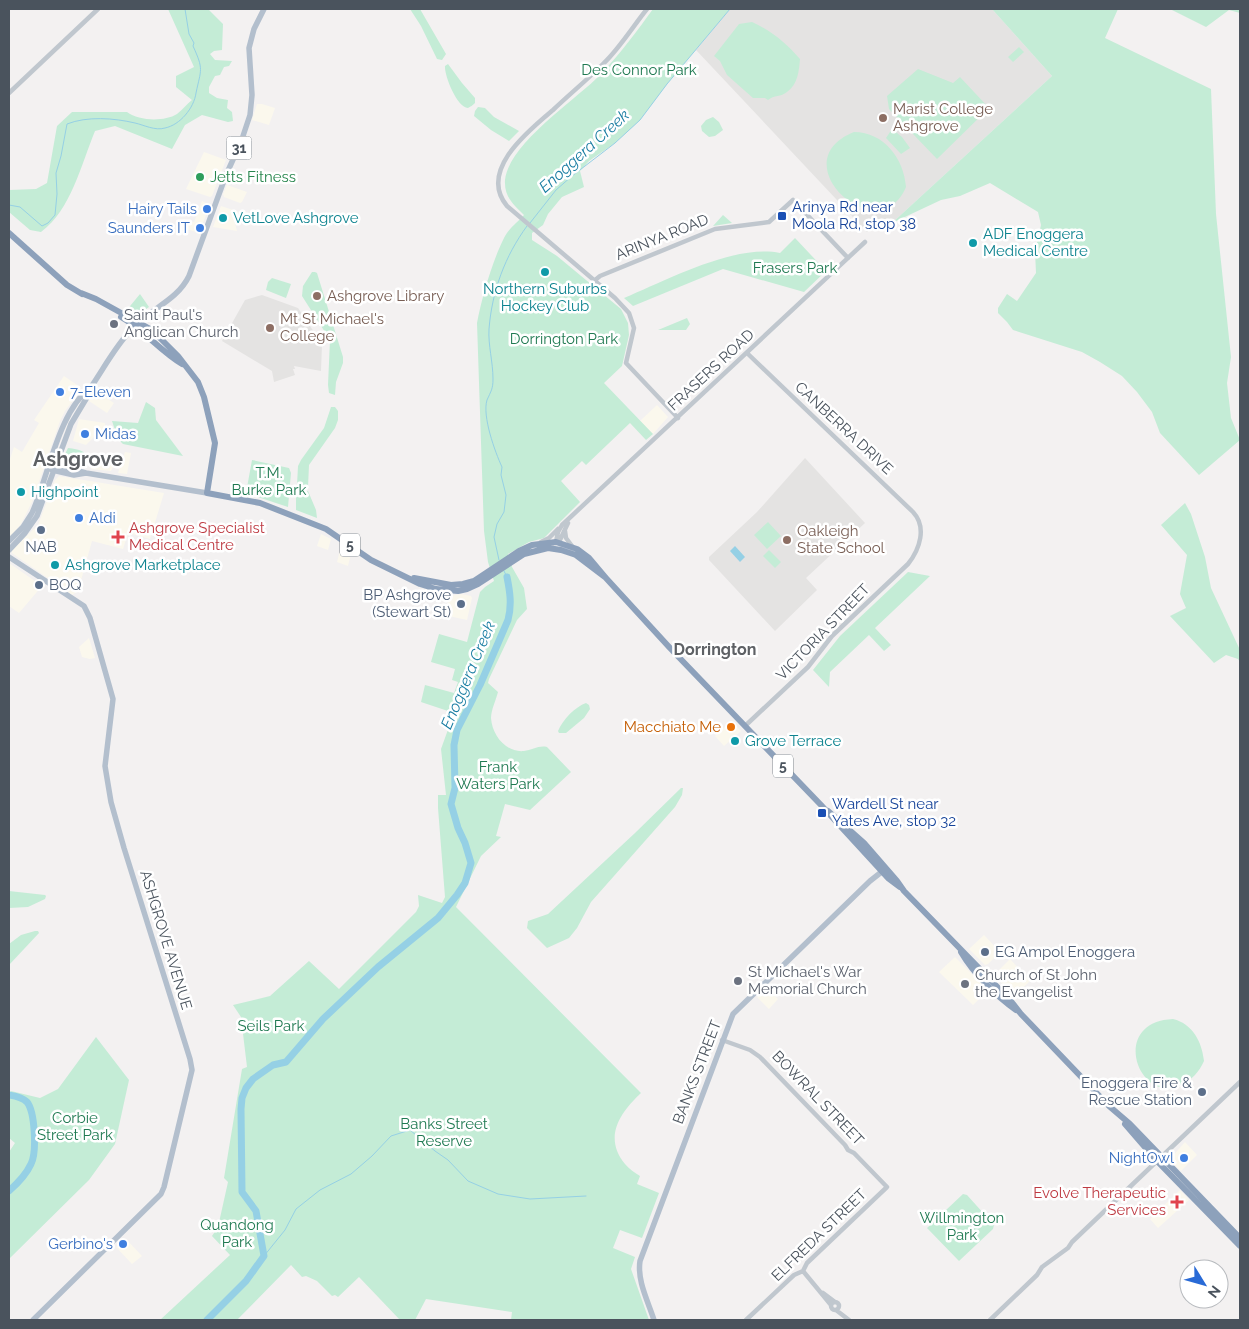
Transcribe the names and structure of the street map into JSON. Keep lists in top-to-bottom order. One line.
{"streets":{"highway":["5"],"main road":["31","ASHGROVE AVENUE","BANKS STREET"],"street":["ARINYA ROAD","FRASERS ROAD","CANBERRA DRIVE","VICTORIA STREET","BOWRAL STREET","ELFREDA STREET"]},"crossings":[["ARINYA ROAD","FRASERS ROAD"],["FRASERS ROAD","CANBERRA DRIVE"],["FRASERS ROAD","5"],["CANBERRA DRIVE","VICTORIA STREET"],["5","VICTORIA STREET"],["5","BANKS STREET"],["BANKS STREET","BOWRAL STREET"],["BOWRAL STREET","ELFREDA STREET"]],"districts":["Ashgrove","Dorrington"],"water":["Enoggera Creek"],"parks":["Des Connor Park","Frasers Park","Dorrington Park","T.M. Burke Park","Frank Waters Park","Seils Park","Corbie Street Park","Banks Street Reserve","Willmington Park","Quandong Park"],"places":{"other":["Marist College Ashgrove","Jetts Fitness","Hairy Tails","VetLove Ashgrove","Saunders IT","ADF Enoggera Medical Centre","Northern Suburbs Hockey Club","Ashgrove Library","Saint Paul's Anglican Church","Mt St Michael's College","7-Eleven","Midas","Highpoint","Aldi","NAB","Oakleigh State School","Ashgrove Marketplace","BOQ","BP Ashgrove (Stewart St)","Macchiato Me","Grove Terrace","EG Ampol Enoggera","St Michael's War Memorial Church","Church of St John the Evangelist","Enoggera Fire & Rescue Station","NightOwl","Gerbino's"],"transit":["Arinya Rd near Moola Rd, stop 38","Wardell St near Yates Ave, stop 32"],"health":["Ashgrove Specialist Medical Centre","Evolve Therapeutic Services"]},"north":"bottom right"}
